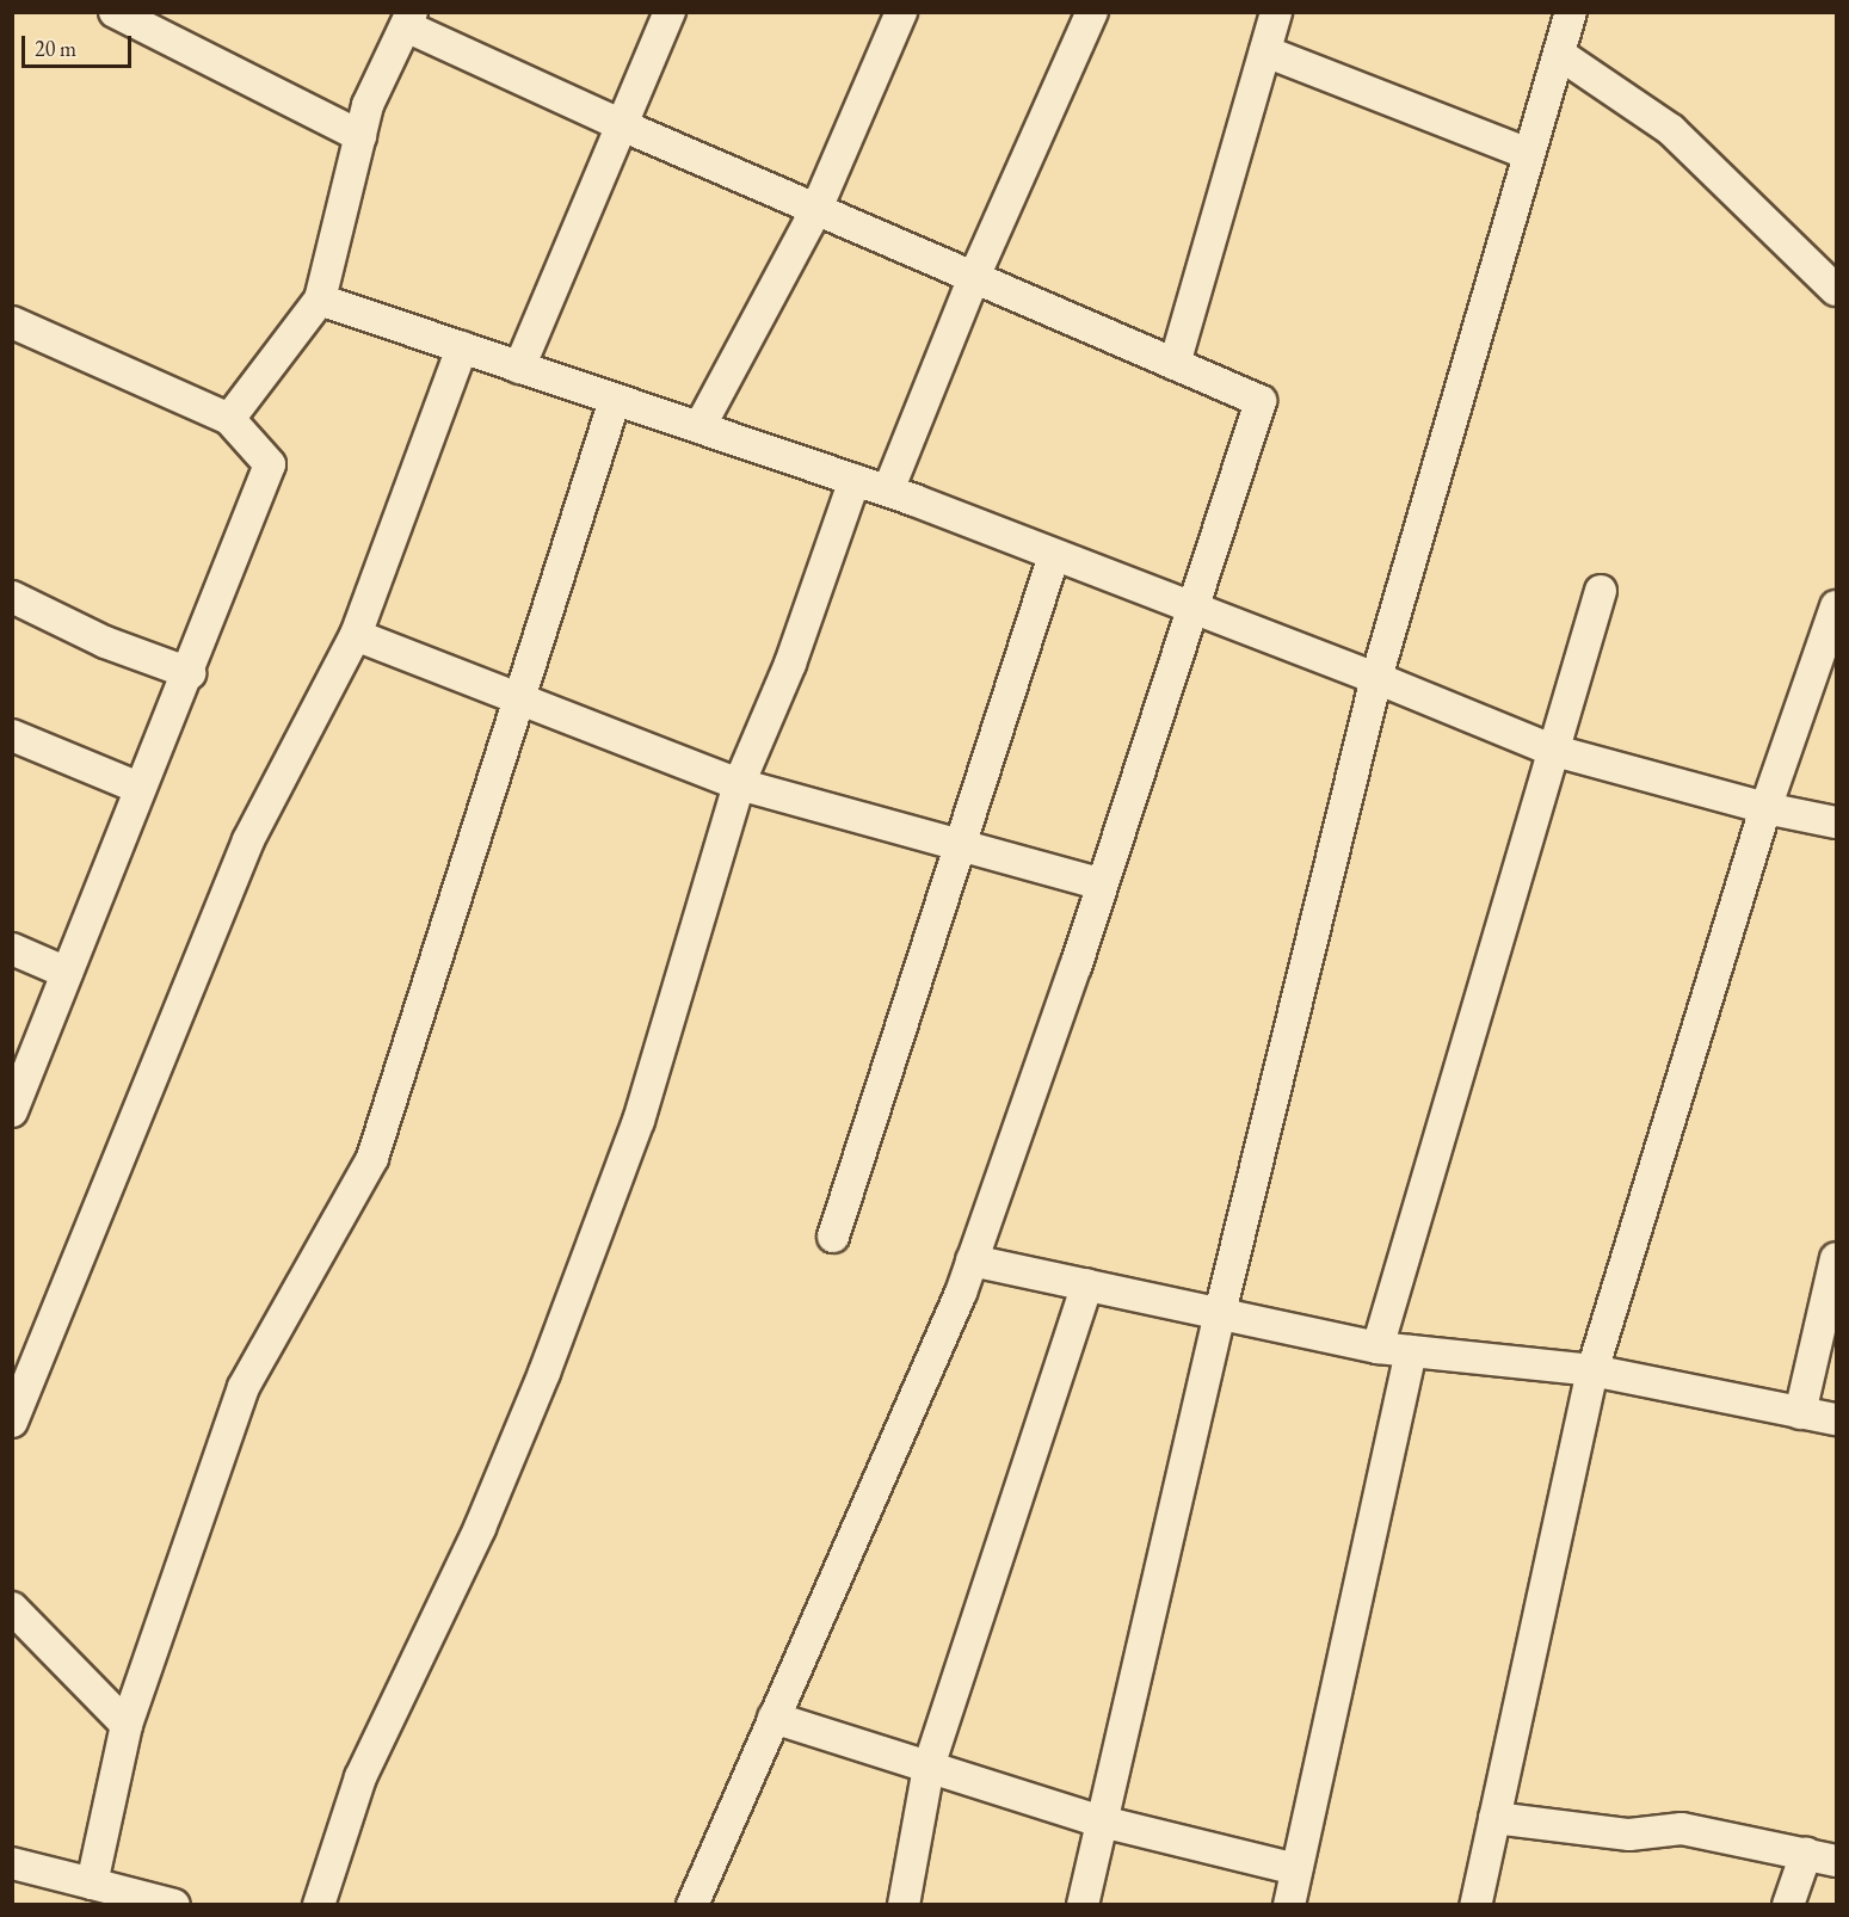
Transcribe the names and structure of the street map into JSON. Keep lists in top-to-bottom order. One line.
{"scale_bar":"20 m"}
